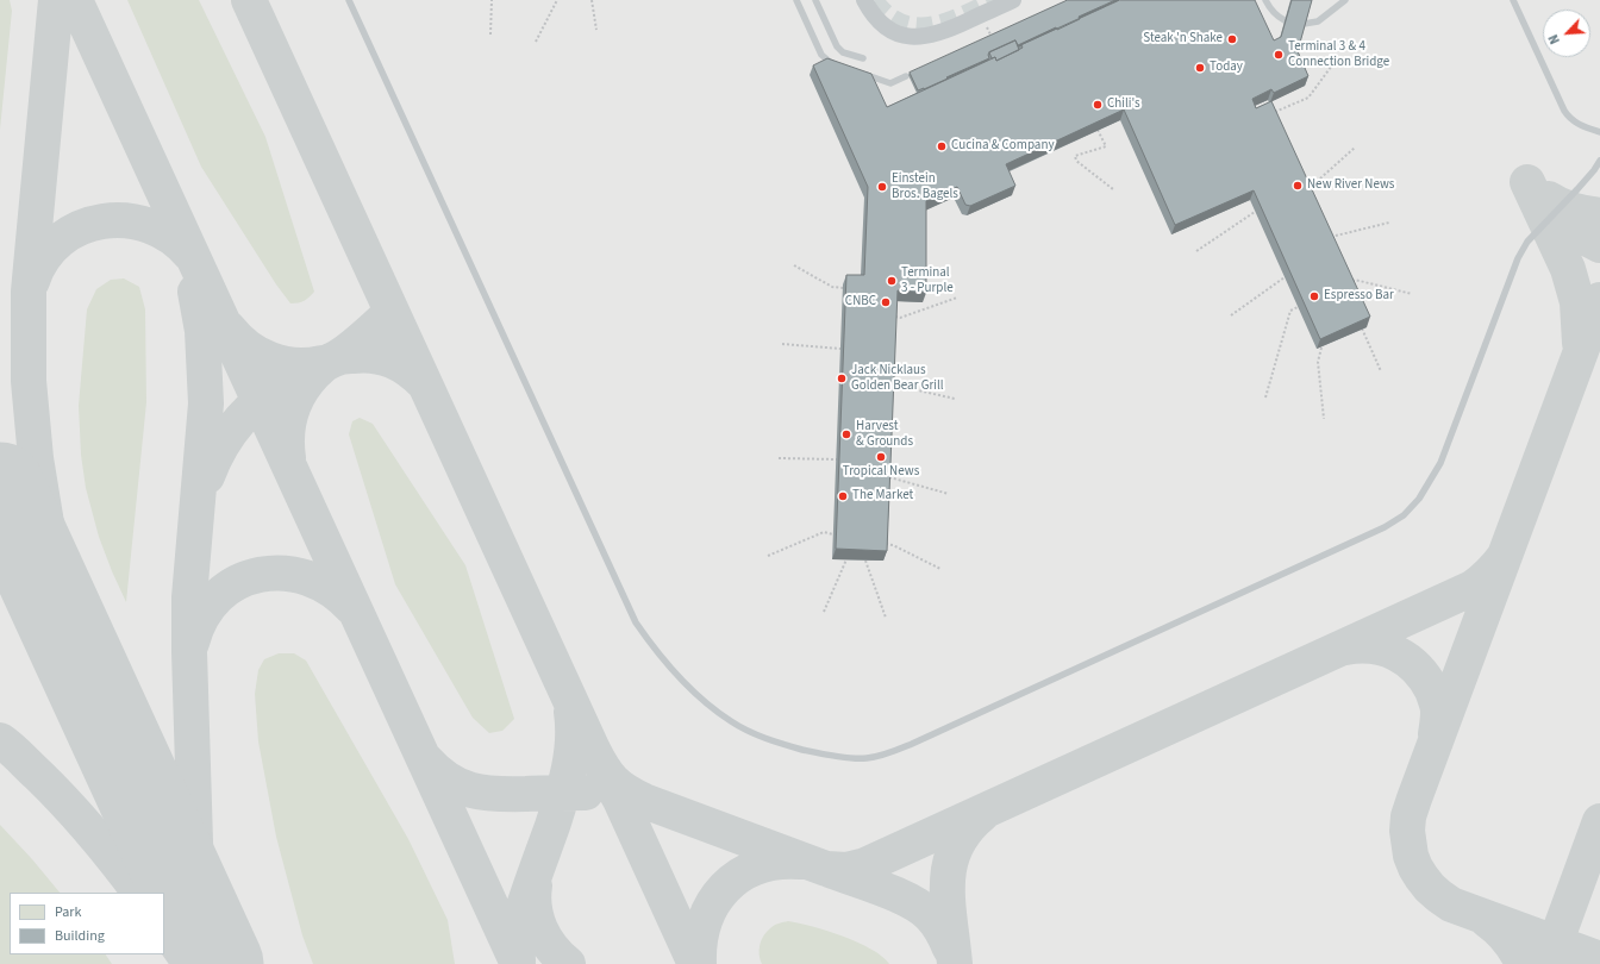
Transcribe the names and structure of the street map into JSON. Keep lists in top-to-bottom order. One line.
{"places":["Steak 'n Shake","Terminal 3 & 4 Connection Bridge","Today","Chili's","Cucina & Company","New River News","Einstein Bros. Bagels","Terminal 3 - Purple","Espresso Bar","CNBC","Jack Nicklaus Golden Bear Grill","Harvest & Grounds","Tropical News","The Market"],"legend":["Park","Building"],"north":"bottom left"}
